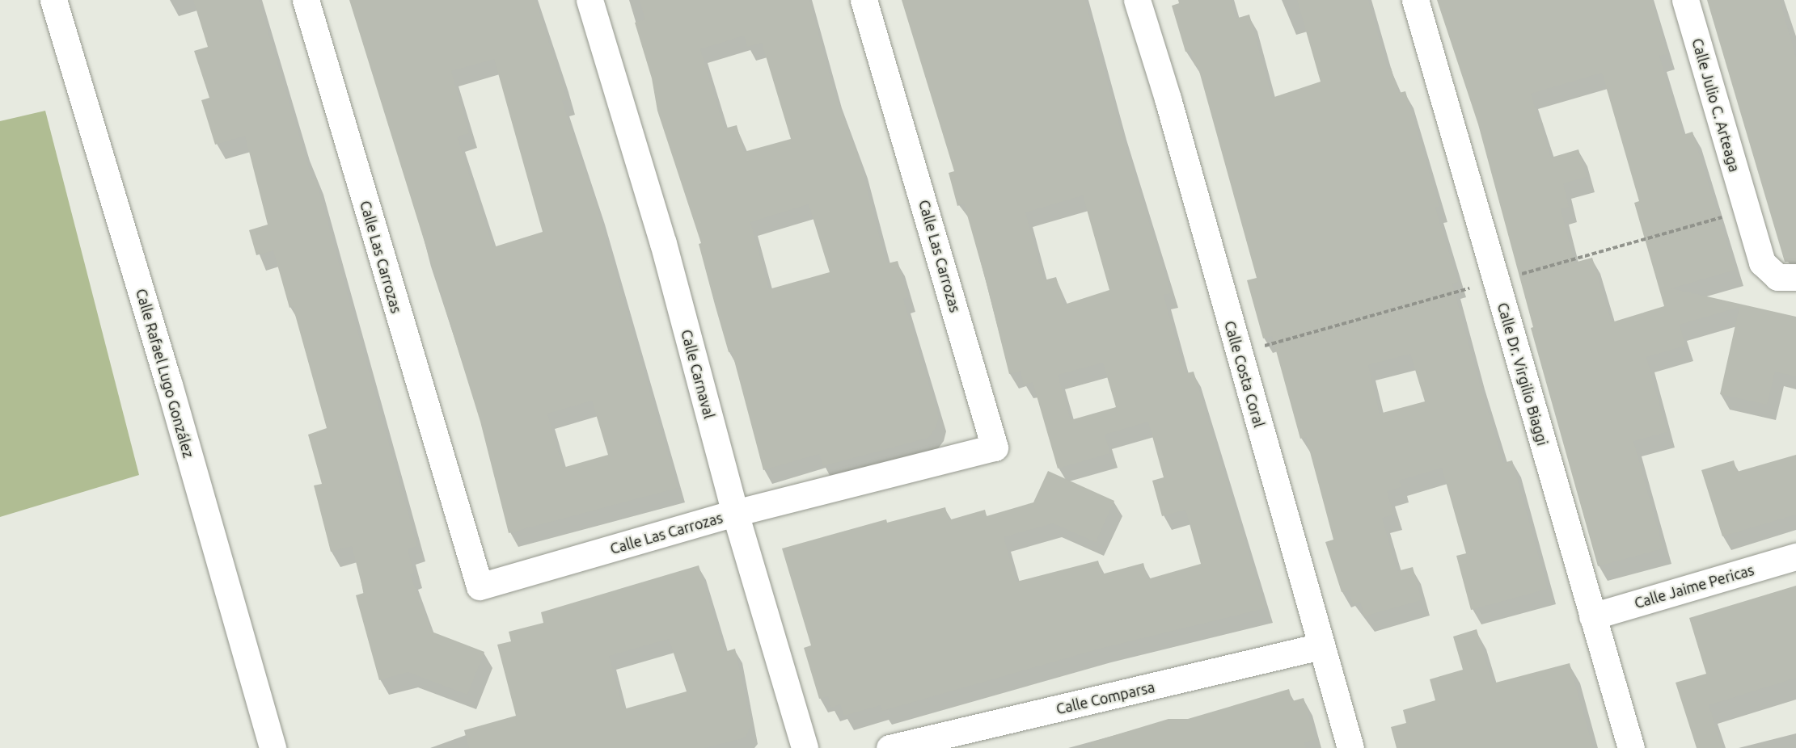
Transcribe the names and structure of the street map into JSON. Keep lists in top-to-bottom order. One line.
{"streets":{"street":["Calle Julio C. Arteaga","Calle Las Carrozas","Calle Rafael Lugo González","Calle Carnaval","Calle Costa Coral","Calle Dr. Virgilio Biaggi","Calle Jaime Pericas","Calle Comparsa"]},"crossings":[["Calle Las Carrozas","Calle Carnaval"],["Calle Costa Coral","Calle Comparsa"],["Calle Dr. Virgilio Biaggi","Calle Jaime Pericas"]]}
